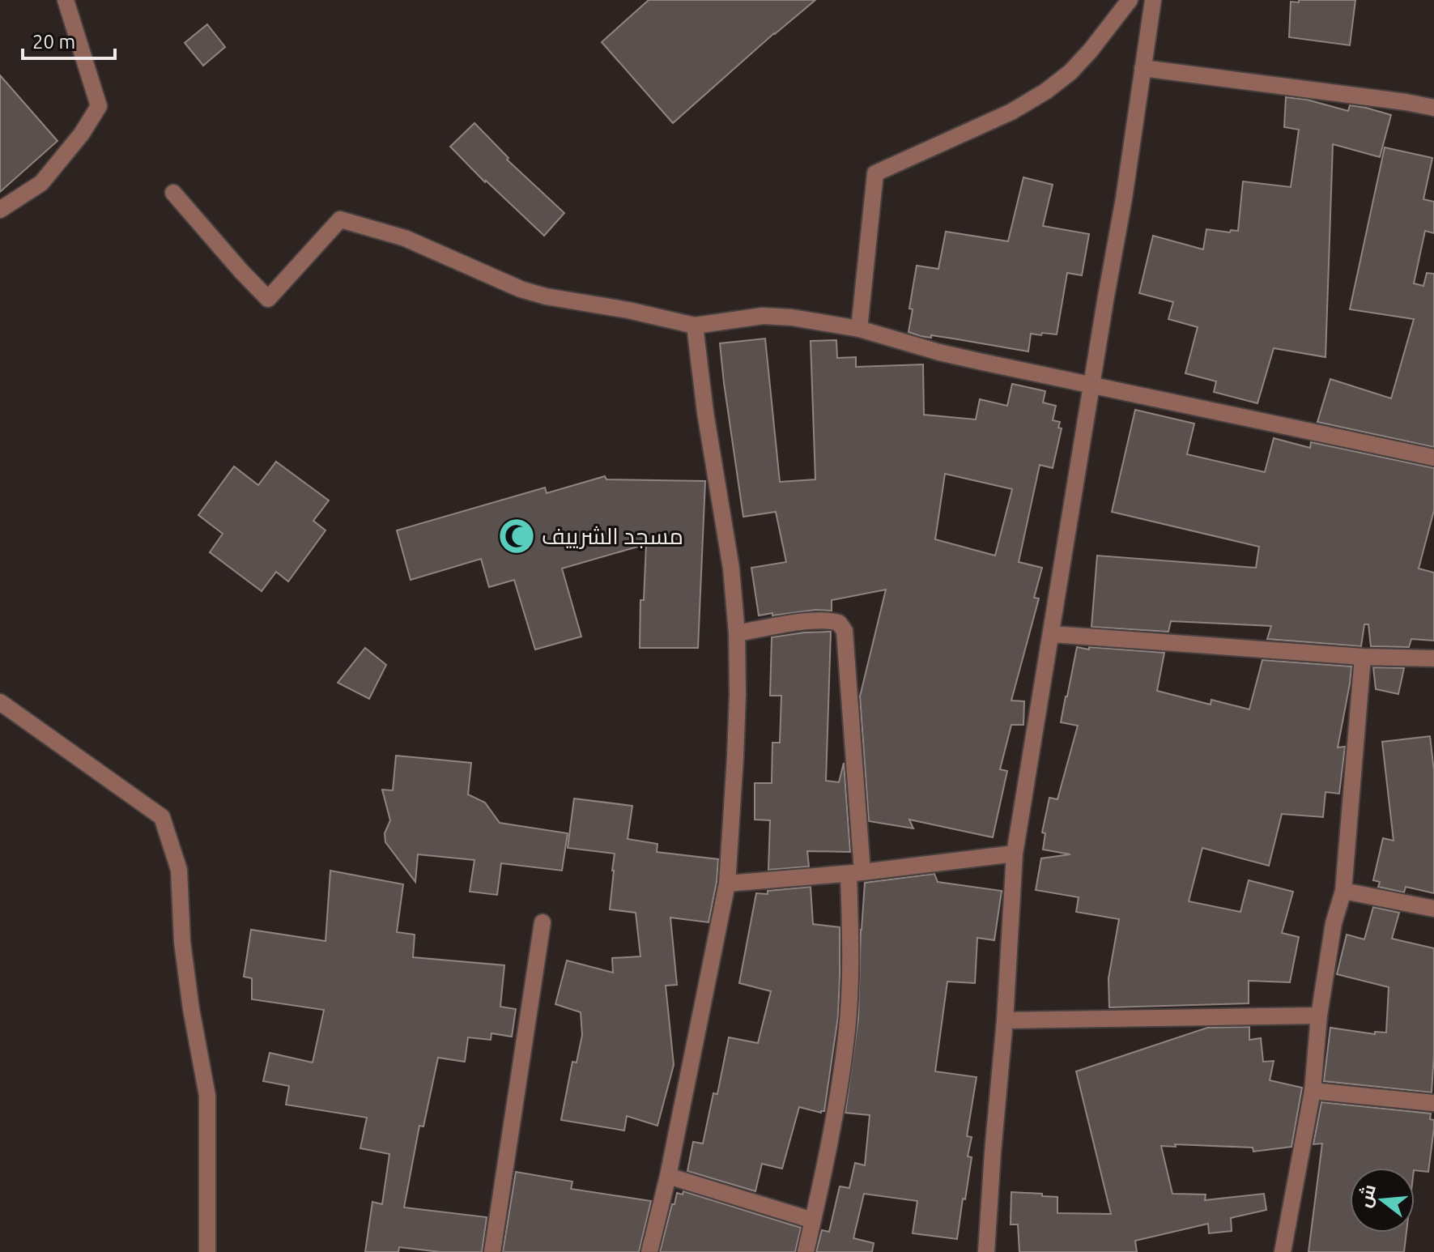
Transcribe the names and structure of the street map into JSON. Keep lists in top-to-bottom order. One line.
{"places":{"mosque":["مسجد الشرييف"]},"scale_bar":"20 m","north":"left"}
